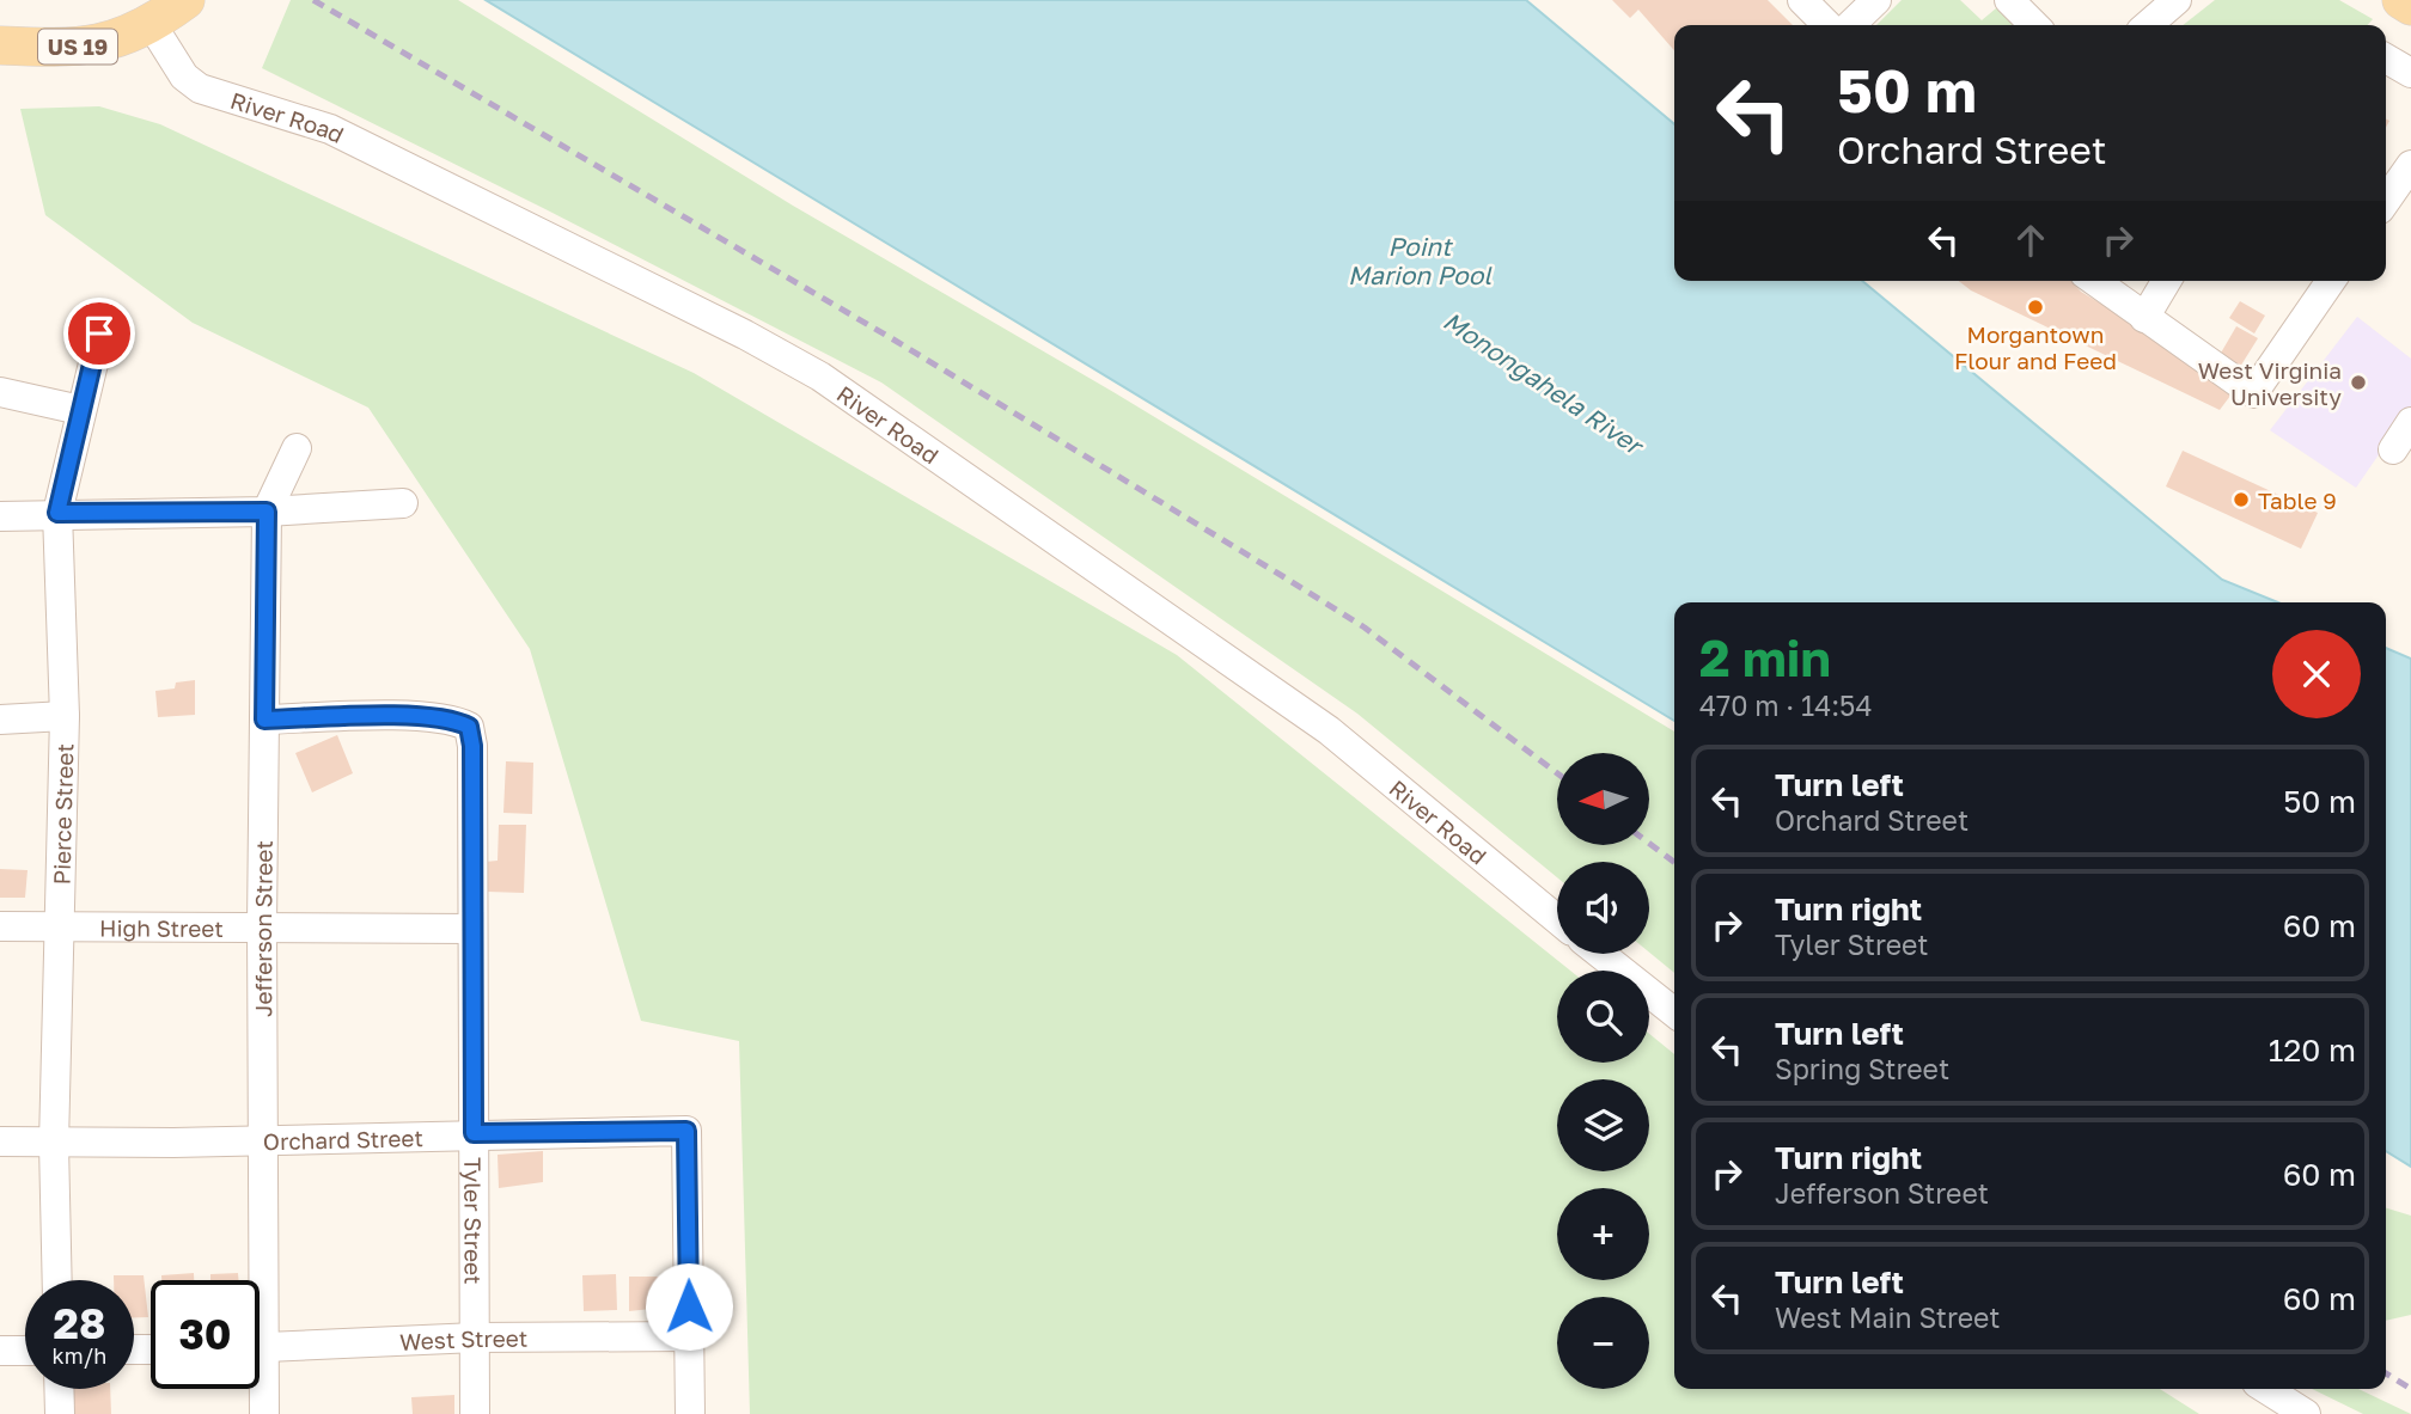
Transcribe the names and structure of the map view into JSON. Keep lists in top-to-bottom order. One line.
{"streets":{"main road":["US 19"],"street":["River Road","Pierce Street","High Street","Jefferson Street","Orchard Street","Tyler Street","West Street"]},"crossings":[["US 19","River Road"],["Pierce Street","High Street"],["Pierce Street","Orchard Street"],["High Street","Jefferson Street"],["High Street","Tyler Street"],["Jefferson Street","Orchard Street"],["Jefferson Street","Tyler Street"],["Orchard Street","Tyler Street"],["Orchard Street","West Street"],["Tyler Street","West Street"]],"water":["Point Marion Pool","Monongahela River"],"places":["Morgantown Flour and Feed","West Virginia University","Table 9"],"north":"left","page":{"turn":["50 m","Orchard Street"],"heading":["2 min","470 m · 14:54"],"list":[{"name":"Turn left","note":"Orchard Street","value":"50 m"},{"name":"Turn right","note":"Tyler Street","value":"60 m"},{"name":"Turn left","note":"Spring Street","value":"120 m"},{"name":"Turn right","note":"Jefferson Street","value":"60 m"},{"name":"Turn left","note":"West Main Street","value":"60 m"}],"map_buttons":["+","−"],"speed":"28 km/h","limit":"30"}}
